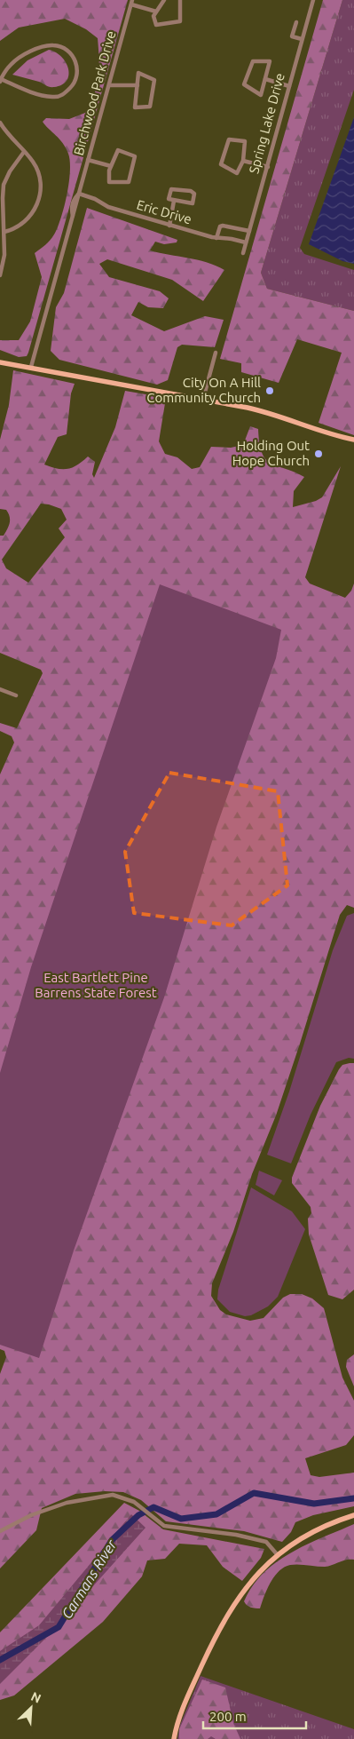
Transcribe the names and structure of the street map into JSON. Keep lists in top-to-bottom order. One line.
{"streets":{"street":["Birchwood Park Drive","Spring Lake Drive","Eric Drive"]},"crossings":[["Birchwood Park Drive","Eric Drive"],["Spring Lake Drive","Eric Drive"]],"water":["Carmans River"],"parks":["East Bartlett Pine Barrens State Forest"],"places":["City On A Hill Community Church","Holding Out Hope Church"],"scale_bar":"200 m","north":"top right"}
